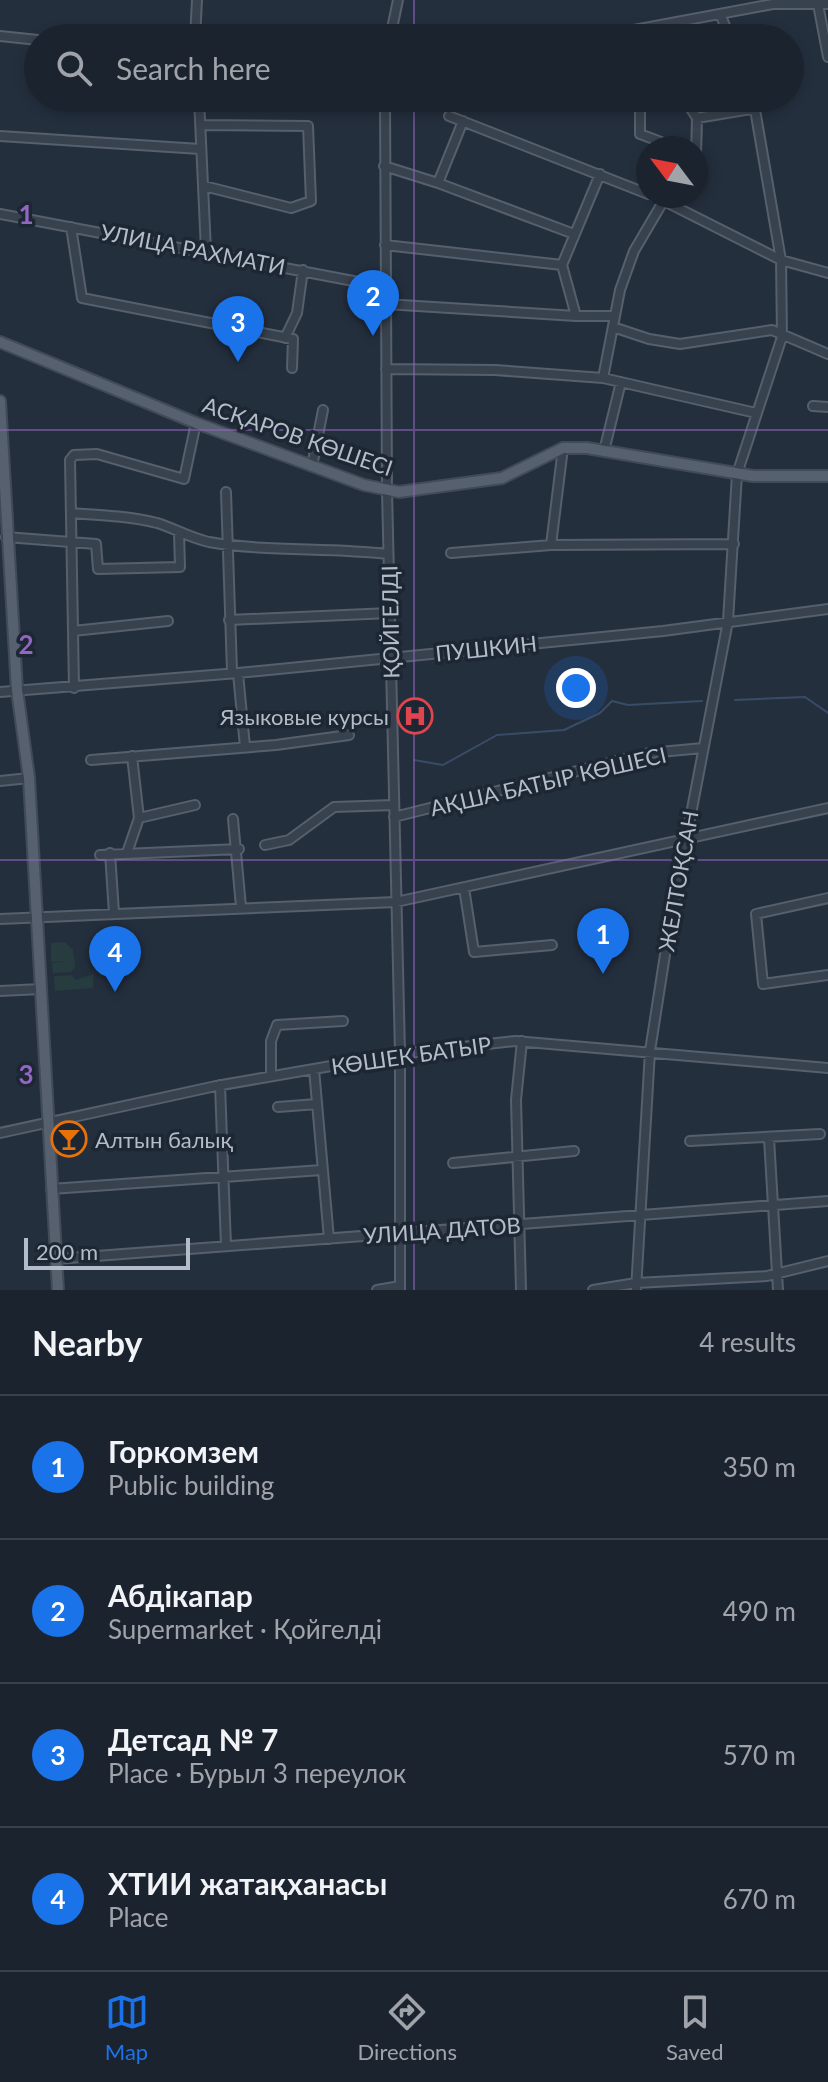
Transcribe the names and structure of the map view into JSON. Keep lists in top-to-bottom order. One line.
{"streets":{"main road":["АСҚАРОВ КӨШЕСІ"],"street":["УЛИЦА РАХМАТИ","ҚОЙГЕЛДІ","ПУШКИН","АҚША БАТЫР КӨШЕСІ","ЖЕЛТОҚСАН","КӨШЕК БАТЫР","УЛИЦА ДАТОВ"]},"crossings":[["УЛИЦА РАХМАТИ","ҚОЙГЕЛДІ"],["АСҚАРОВ КӨШЕСІ","ҚОЙГЕЛДІ"],["ҚОЙГЕЛДІ","ПУШКИН"],["ҚОЙГЕЛДІ","АҚША БАТЫР КӨШЕСІ"],["ҚОЙГЕЛДІ","КӨШЕК БАТЫР"],["ҚОЙГЕЛДІ","УЛИЦА ДАТОВ"],["ПУШКИН","ЖЕЛТОҚСАН"],["АҚША БАТЫР КӨШЕСІ","ЖЕЛТОҚСАН"],["ЖЕЛТОҚСАН","КӨШЕК БАТЫР"],["ЖЕЛТОҚСАН","УЛИЦА ДАТОВ"]],"places":{"hospital":["Языковые курсы"],"bar":["Алтын балық"]},"scale_bar":"200 m","north":"top left","page":{"search":"Search here","pins":["2","3","1","4"],"scale":"200 m","heading":["Nearby","4 results"],"list":[{"mark":"1","name":"Горкомзем","note":"Public building","value":"350 m"},{"mark":"2","name":"Абдiкапар","note":"Supermarket · Қойгелді","value":"490 m"},{"mark":"3","name":"Детсад № 7","note":"Place · Бурыл 3 переулок","value":"570 m"},{"mark":"4","name":"ХТИИ жатақханасы","note":"Place","value":"670 m"}],"nav":["Map","Directions","Saved"]},"grid":{"rows":["1","2","3"]}}
